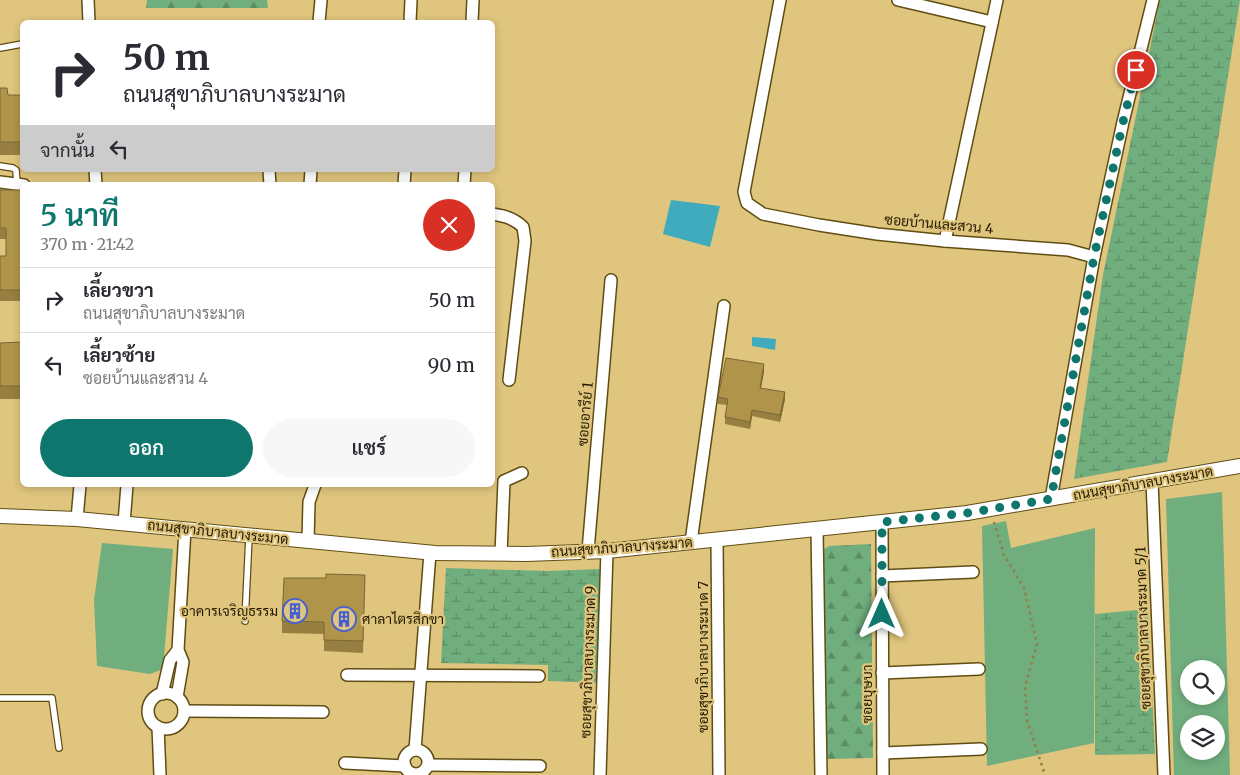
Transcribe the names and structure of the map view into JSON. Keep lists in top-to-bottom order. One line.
{"streets":{"street":["ซอยบ้านและสวน 4","ซอยอารีย์ 1","ถนนสุขาภิบาลบางระมาด","ซอยสุขาภิบาลบางระมาด 5/1","ซอยสุขาภิบาลบางระมาด 7","ซอยสุขาภิบาลบางระมาด 9","ซอยบุษบา"]},"crossings":[["ซอยอารีย์ 1","ถนนสุขาภิบาลบางระมาด"],["ถนนสุขาภิบาลบางระมาด","ซอยสุขาภิบาลบางระมาด 5/1"],["ถนนสุขาภิบาลบางระมาด","ซอยสุขาภิบาลบางระมาด 7"],["ถนนสุขาภิบาลบางระมาด","ซอยสุขาภิบาลบางระมาด 9"],["ถนนสุขาภิบาลบางระมาด","ซอยบุษบา"]],"places":{"building":["อาคารเจริญธรรม","ศาลาไตรสิกขา"]},"page":{"turn":["50 m","ถนนสุขาภิบาลบางระมาด"],"then":"จากนั้น","heading":["5 นาที","370 m · 21:42"],"list":[{"name":"เลี้ยวขวา","note":"ถนนสุขาภิบาลบางระมาด","value":"50 m"},{"name":"เลี้ยวซ้าย","note":"ซอยบ้านและสวน 4","value":"90 m"}],"buttons":["ออก","แชร์"]}}
